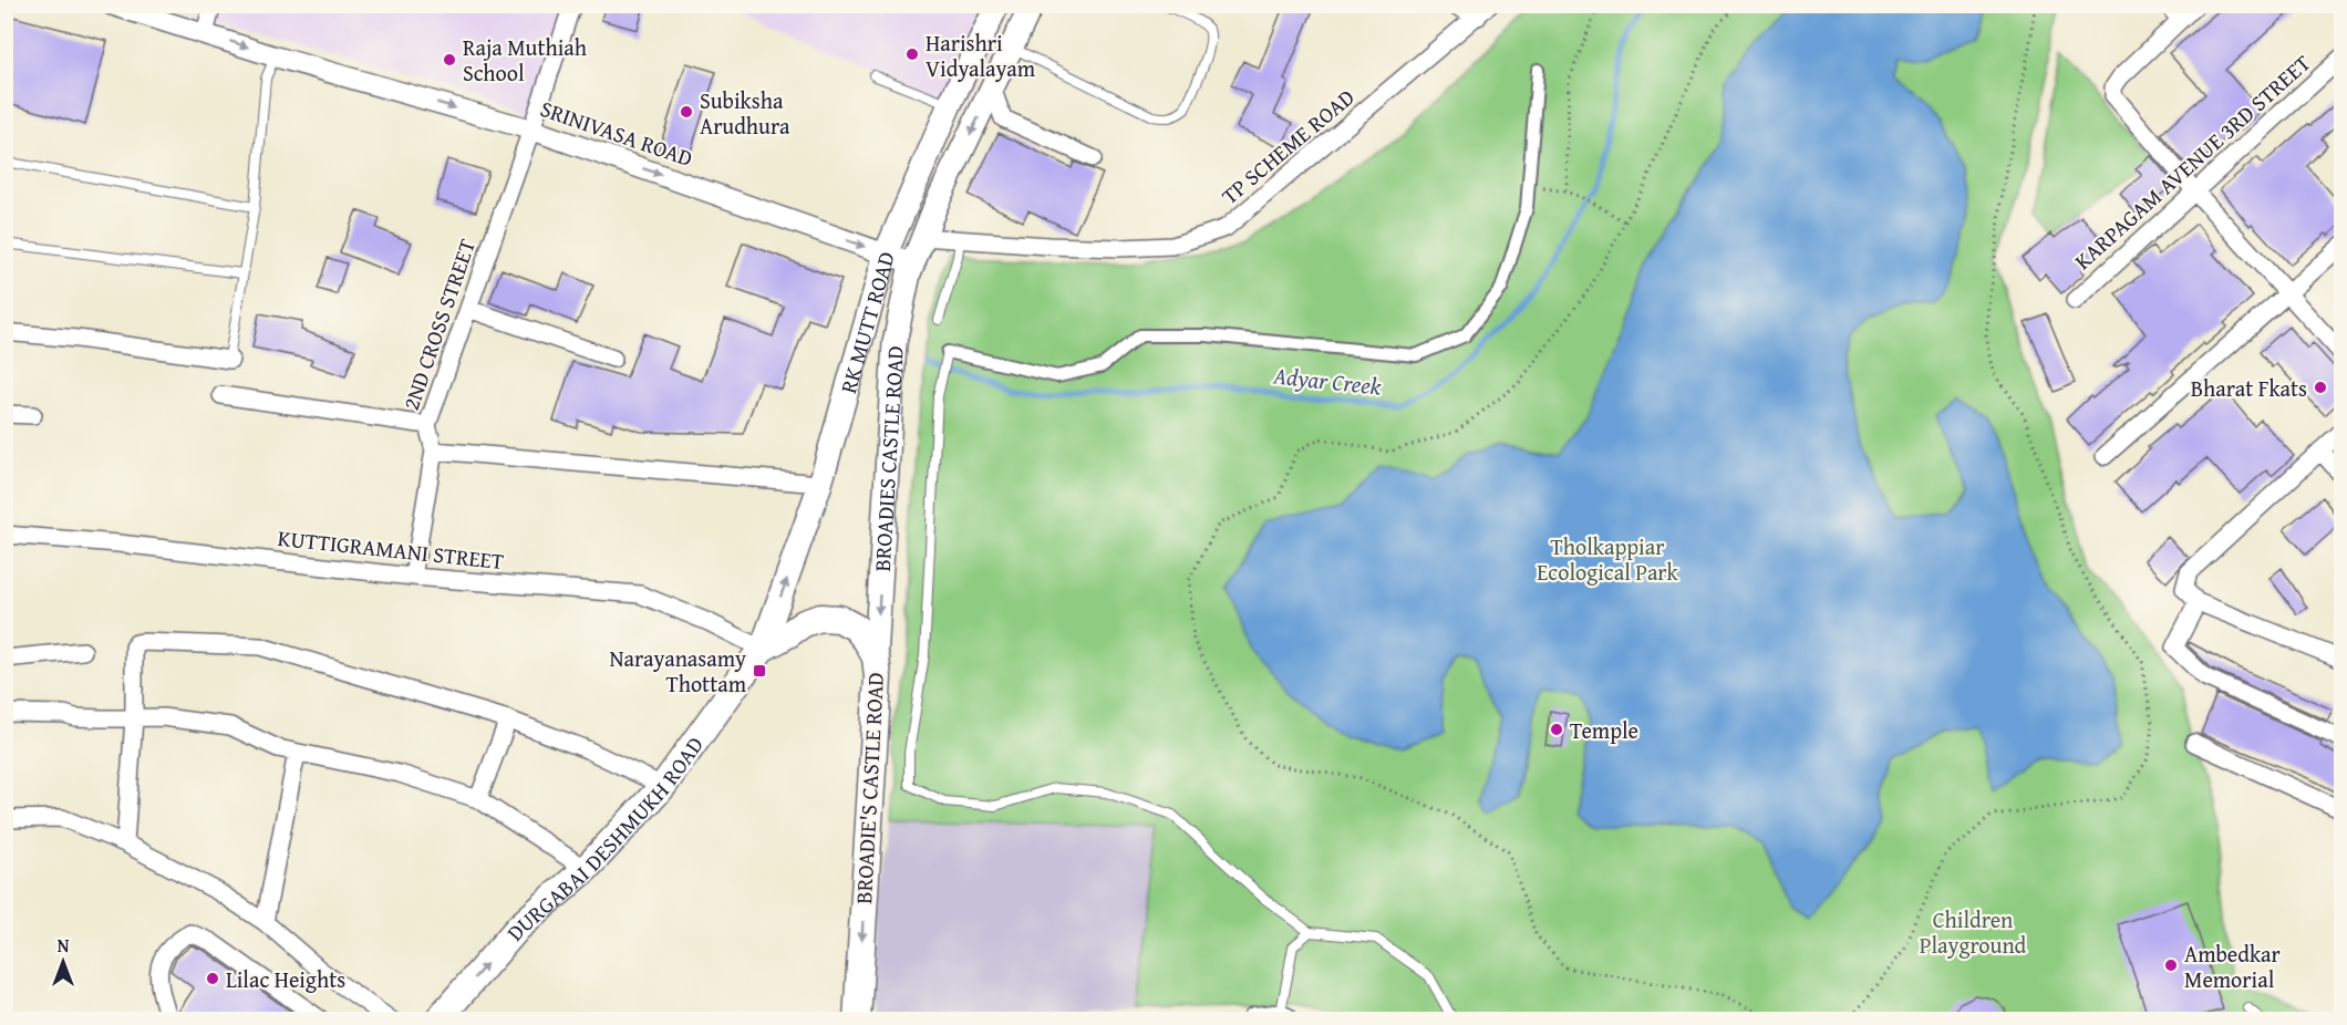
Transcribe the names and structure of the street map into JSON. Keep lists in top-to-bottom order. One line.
{"streets":{"main road":["RK MUTT ROAD","BROADIES CASTLE ROAD","BROADIE'S CASTLE ROAD","DURGABAI DESHMUKH ROAD"],"street":["SRINIVASA ROAD","TP SCHEME ROAD","KARPAGAM AVENUE 3RD STREET","2ND CROSS STREET","KUTTIGRAMANI STREET"]},"crossings":[["SRINIVASA ROAD","RK MUTT ROAD"],["SRINIVASA ROAD","2ND CROSS STREET"],["SRINIVASA ROAD","BROADIES CASTLE ROAD"],["TP SCHEME ROAD","RK MUTT ROAD"],["RK MUTT ROAD","BROADIES CASTLE ROAD"],["RK MUTT ROAD","KUTTIGRAMANI STREET"],["RK MUTT ROAD","BROADIE'S CASTLE ROAD"],["RK MUTT ROAD","DURGABAI DESHMUKH ROAD"],["2ND CROSS STREET","KUTTIGRAMANI STREET"],["BROADIES CASTLE ROAD","BROADIE'S CASTLE ROAD"],["KUTTIGRAMANI STREET","BROADIE'S CASTLE ROAD"],["KUTTIGRAMANI STREET","DURGABAI DESHMUKH ROAD"],["BROADIE'S CASTLE ROAD","DURGABAI DESHMUKH ROAD"]],"one_way":["SRINIVASA ROAD","BROADIES CASTLE ROAD","BROADIE'S CASTLE ROAD","DURGABAI DESHMUKH ROAD"],"water":["Adyar Creek"],"parks":["Tholkappiar Ecological Park","Children Playground"],"places":{"other":["Harishri Vidyalayam","Raja Muthiah School","Subiksha Arudhura","Bharat Fkats","Temple","Ambedkar Memorial","Lilac Heights"],"transit":["Narayanasamy Thottam"]},"north":"top"}
